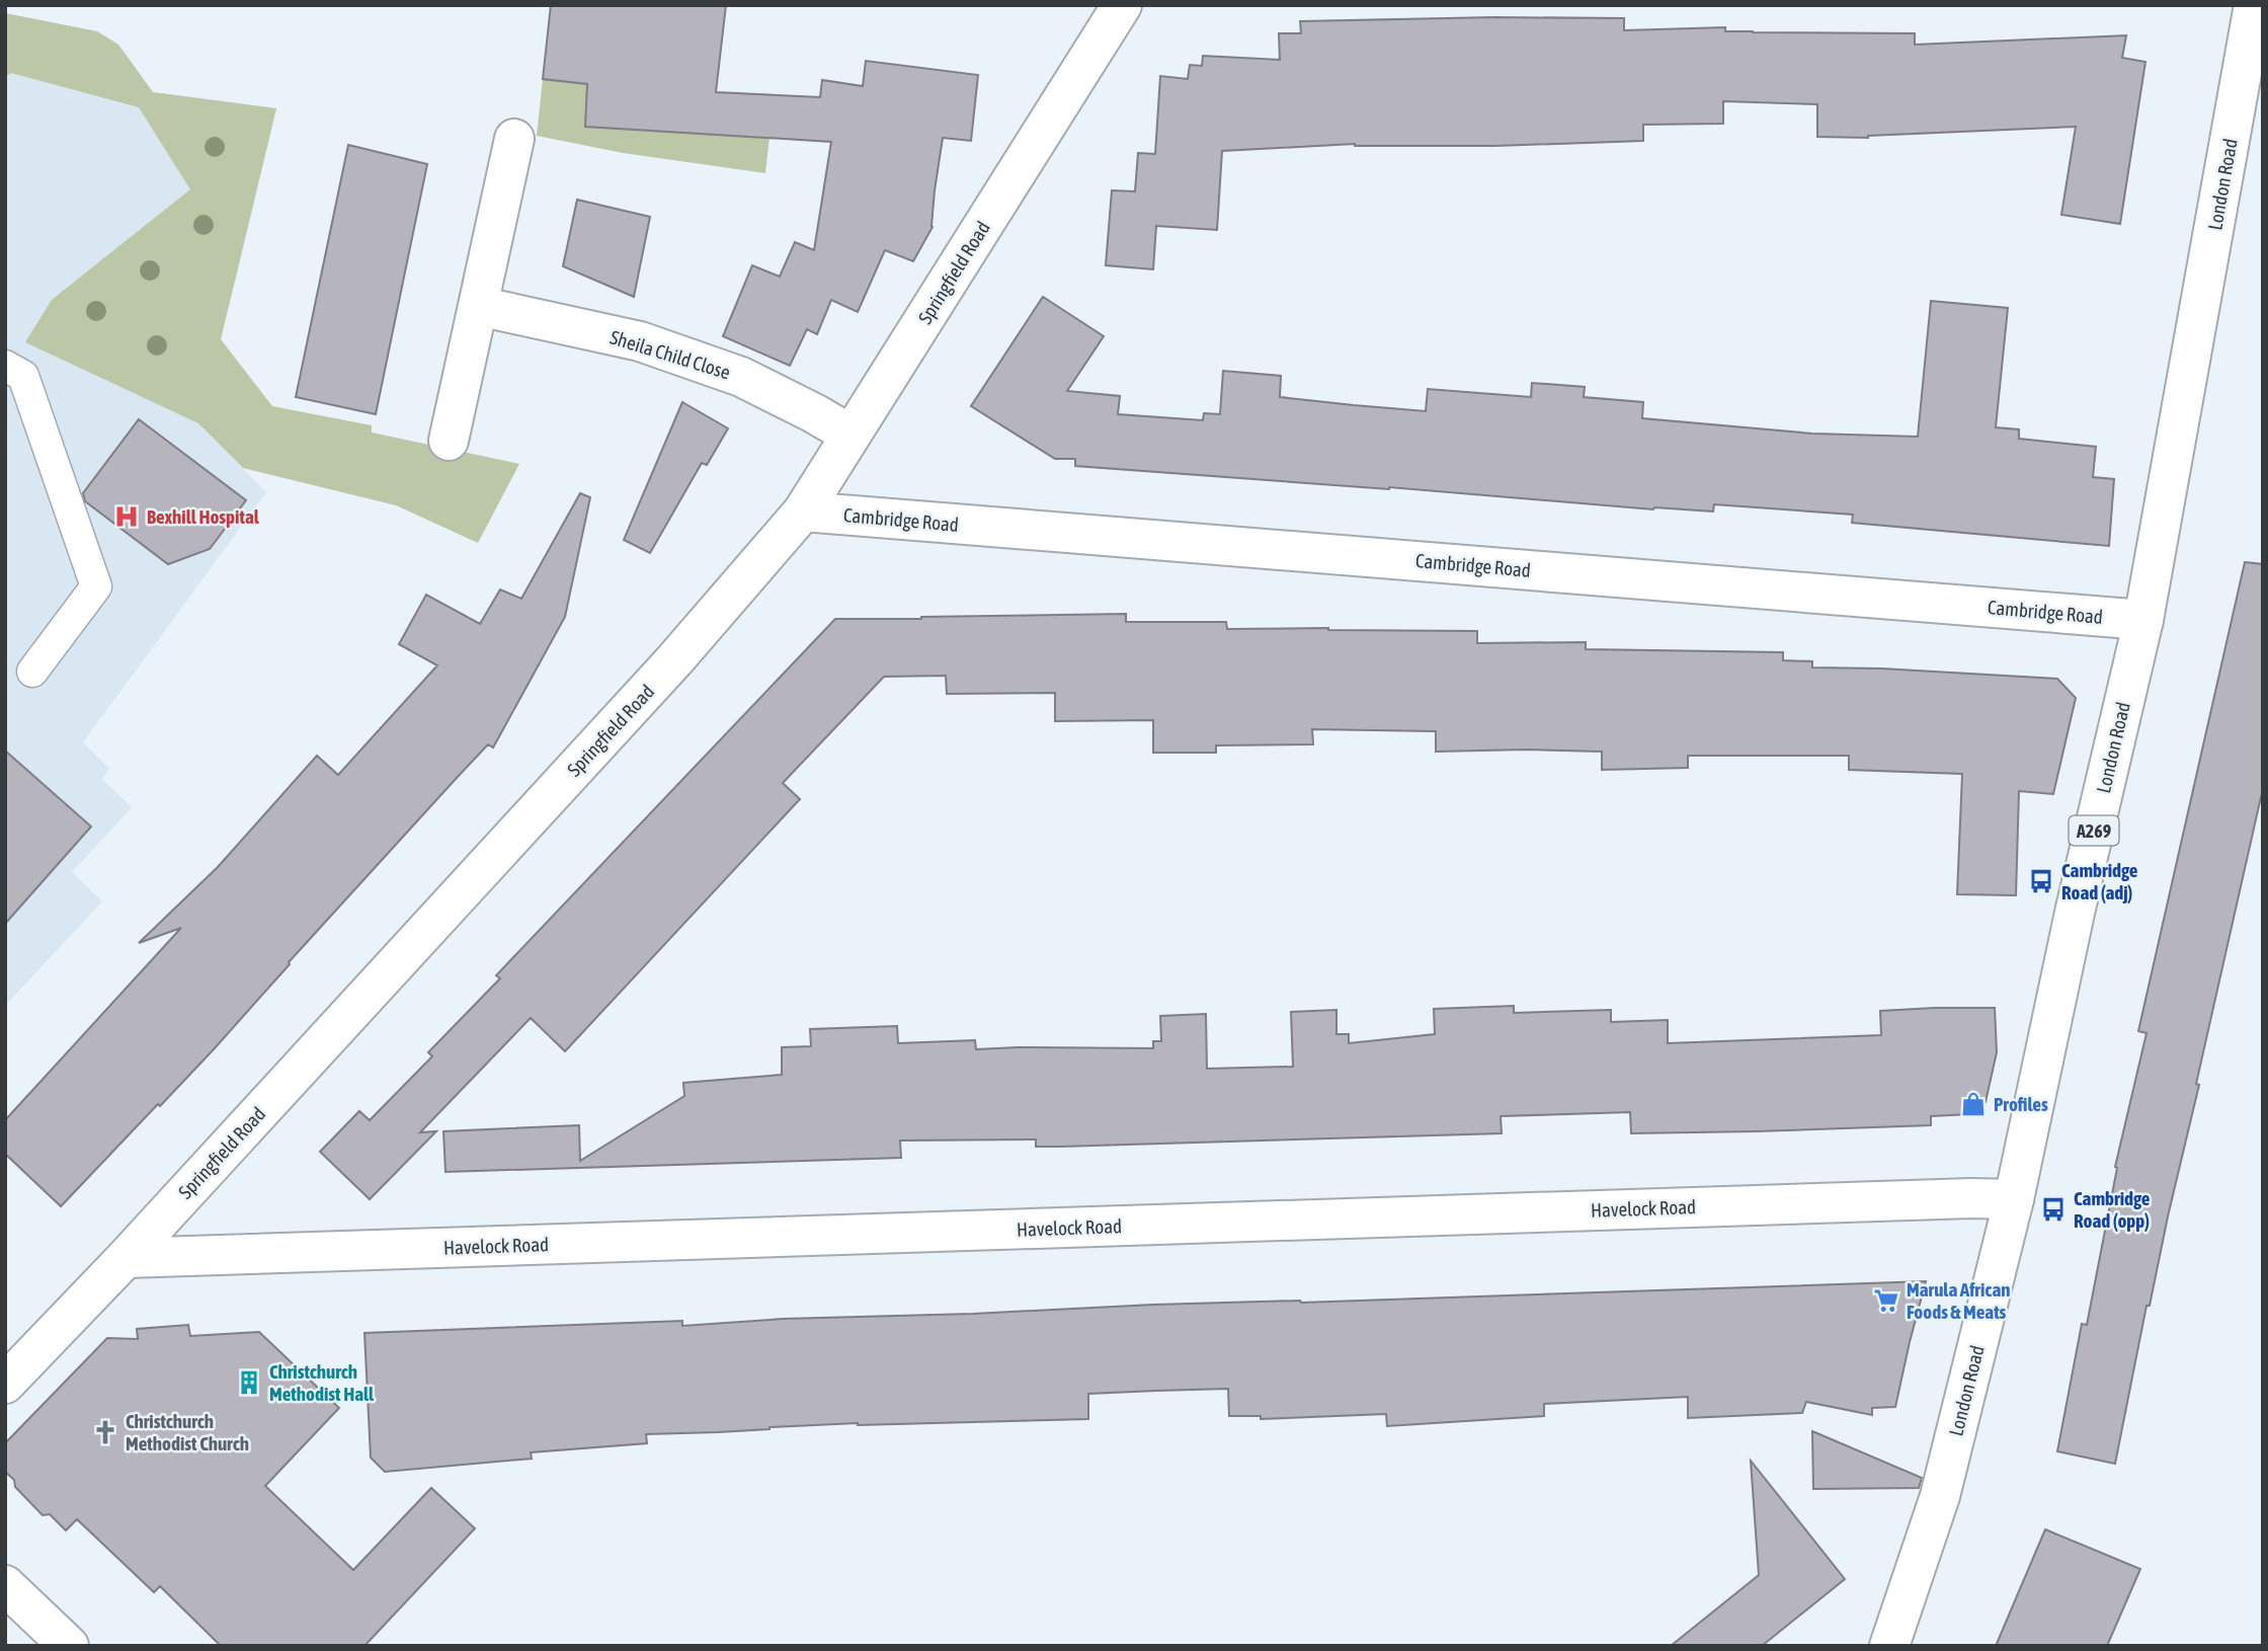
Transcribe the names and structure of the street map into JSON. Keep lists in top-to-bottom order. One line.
{"streets":{"street":["London Road","Springfield Road","Sheila Child Close","Cambridge Road","A269","Havelock Road"]},"crossings":[["London Road","Cambridge Road"],["London Road","Havelock Road"],["Springfield Road","Sheila Child Close"],["Springfield Road","Cambridge Road"],["Springfield Road","Havelock Road"]],"places":{"hospital":["Bexhill Hospital"],"bus stop":["Cambridge Road (adj)","Cambridge Road (opp)"],"shop":["Profiles"],"supermarket":["Marula African Foods & Meats"],"building":["Christchurch Methodist Hall"],"church":["Christchurch Methodist Church"]}}
